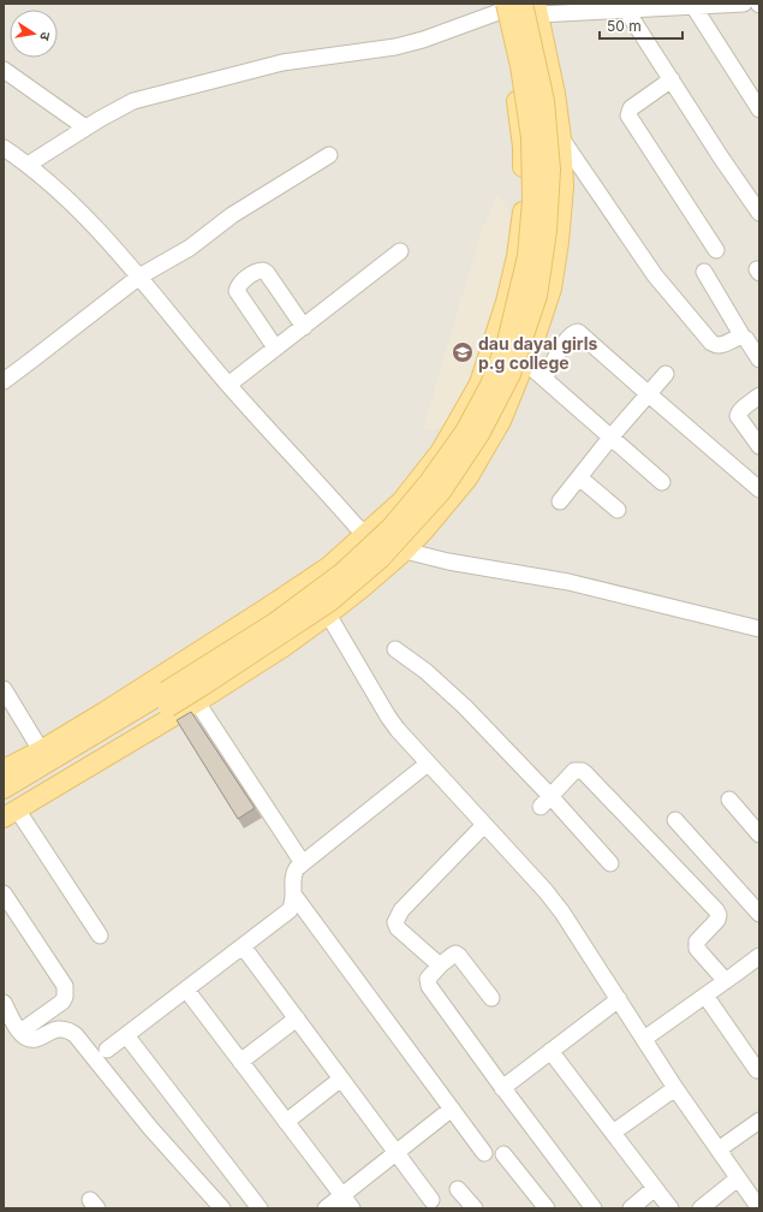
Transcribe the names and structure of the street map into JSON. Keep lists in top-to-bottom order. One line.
{"places":{"school or university":["dau dayal girls p.g college"]},"scale_bar":"50 m","north":"right"}
